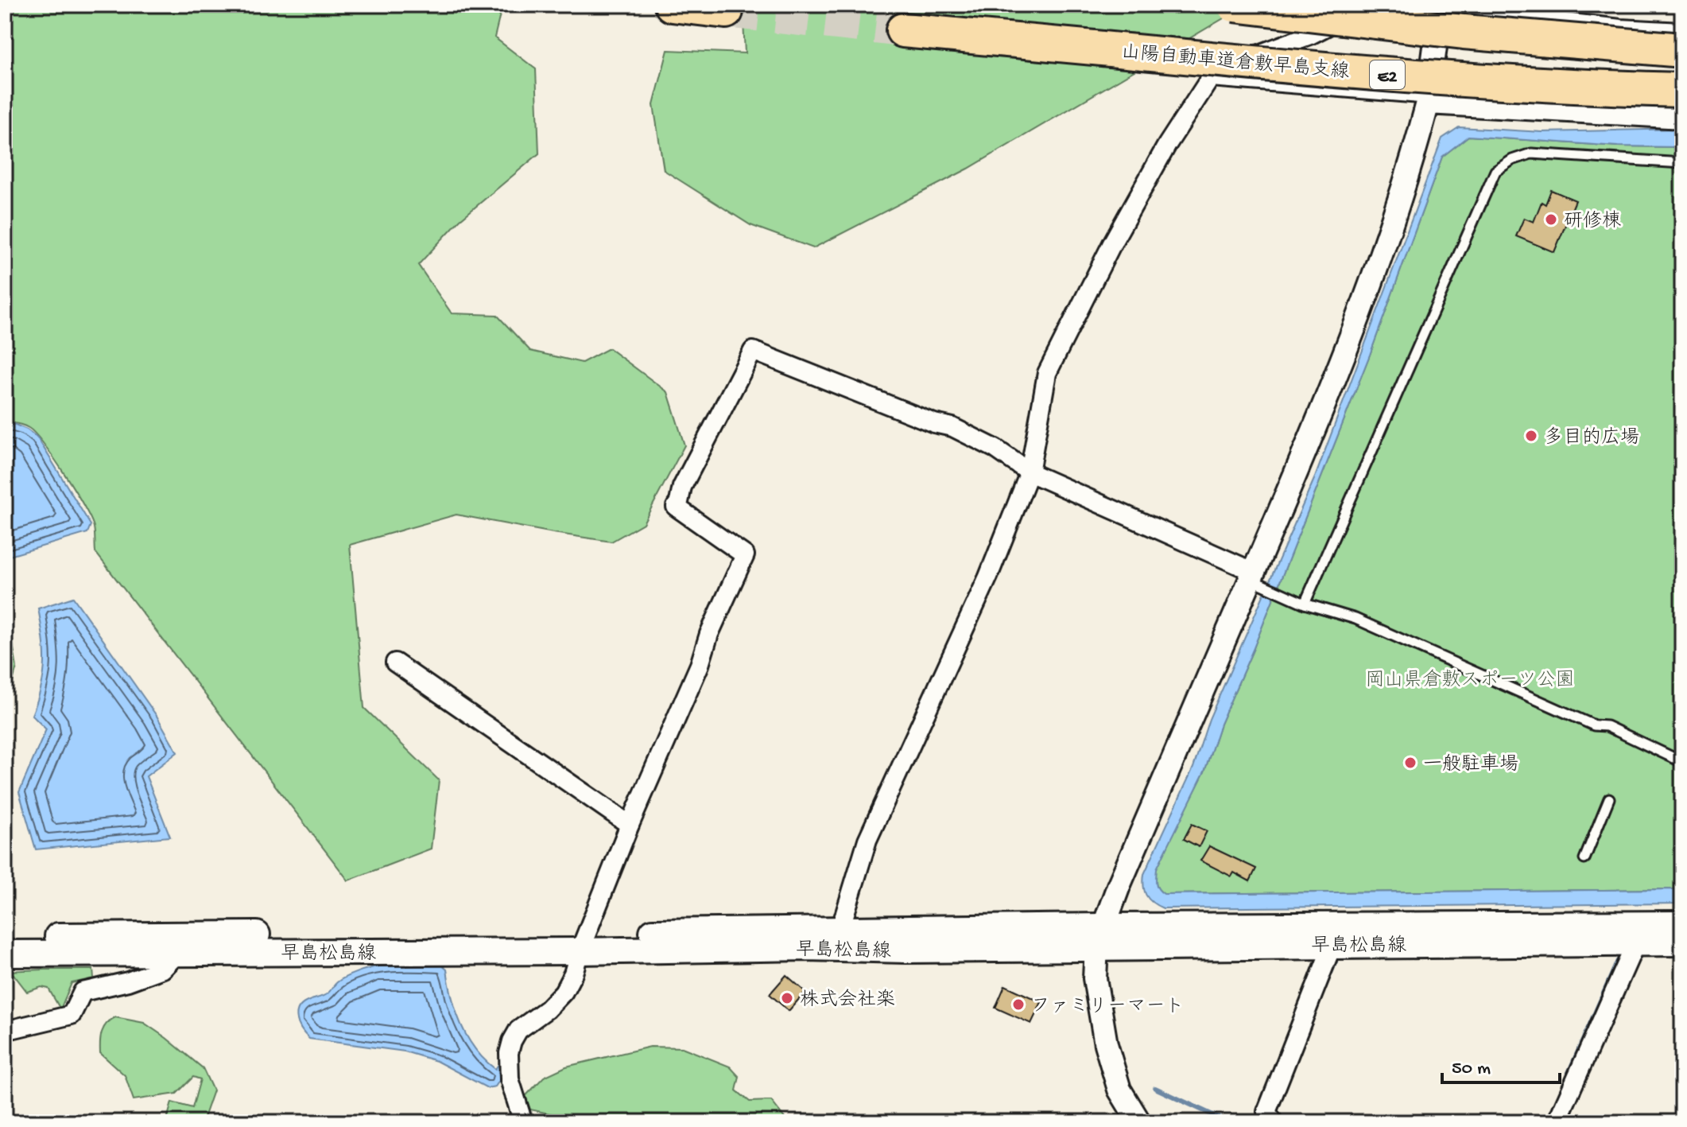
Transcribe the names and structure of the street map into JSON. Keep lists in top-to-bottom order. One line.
{"streets":{"highway":["山陽自動車道倉敷早島支線","E2"],"main road":["早島松島線"]},"parks":["岡山県倉敷スポーツ公園"],"places":["研修棟","多目的広場","一般駐車場","株式会社楽","ファミリーマート"],"scale_bar":"50 m"}
